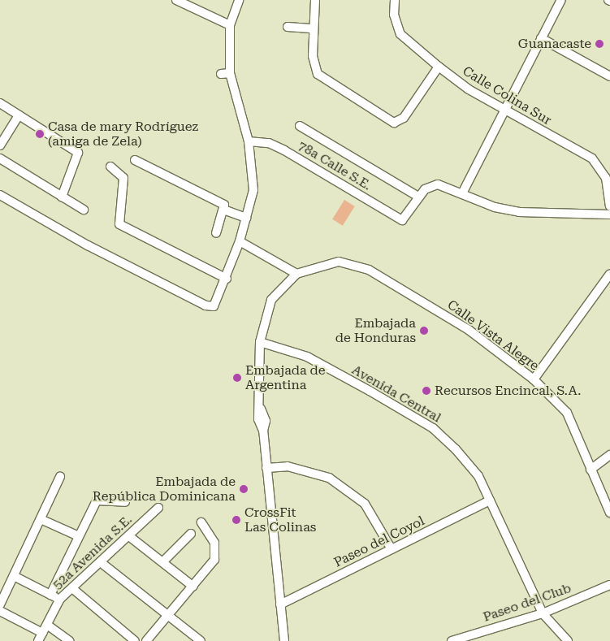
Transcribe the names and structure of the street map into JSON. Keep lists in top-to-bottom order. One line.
{"streets":{"street":["Calle Colina Sur","78a Calle S.E.","Calle Vista Alegre","Avenida Central","Paseo del Coyol","52a Avenida S.E.","Paseo del Club"]},"crossings":[["Avenida Central","Paseo del Coyol"],["Avenida Central","Paseo del Club"]],"places":["Guanacaste","Casa de mary Rodríguez (amiga de Zela)","Embajada de Honduras","Embajada de Argentina","Recursos Encincal, S.A.","Embajada de República Dominicana","CrossFit Las Colinas"]}
